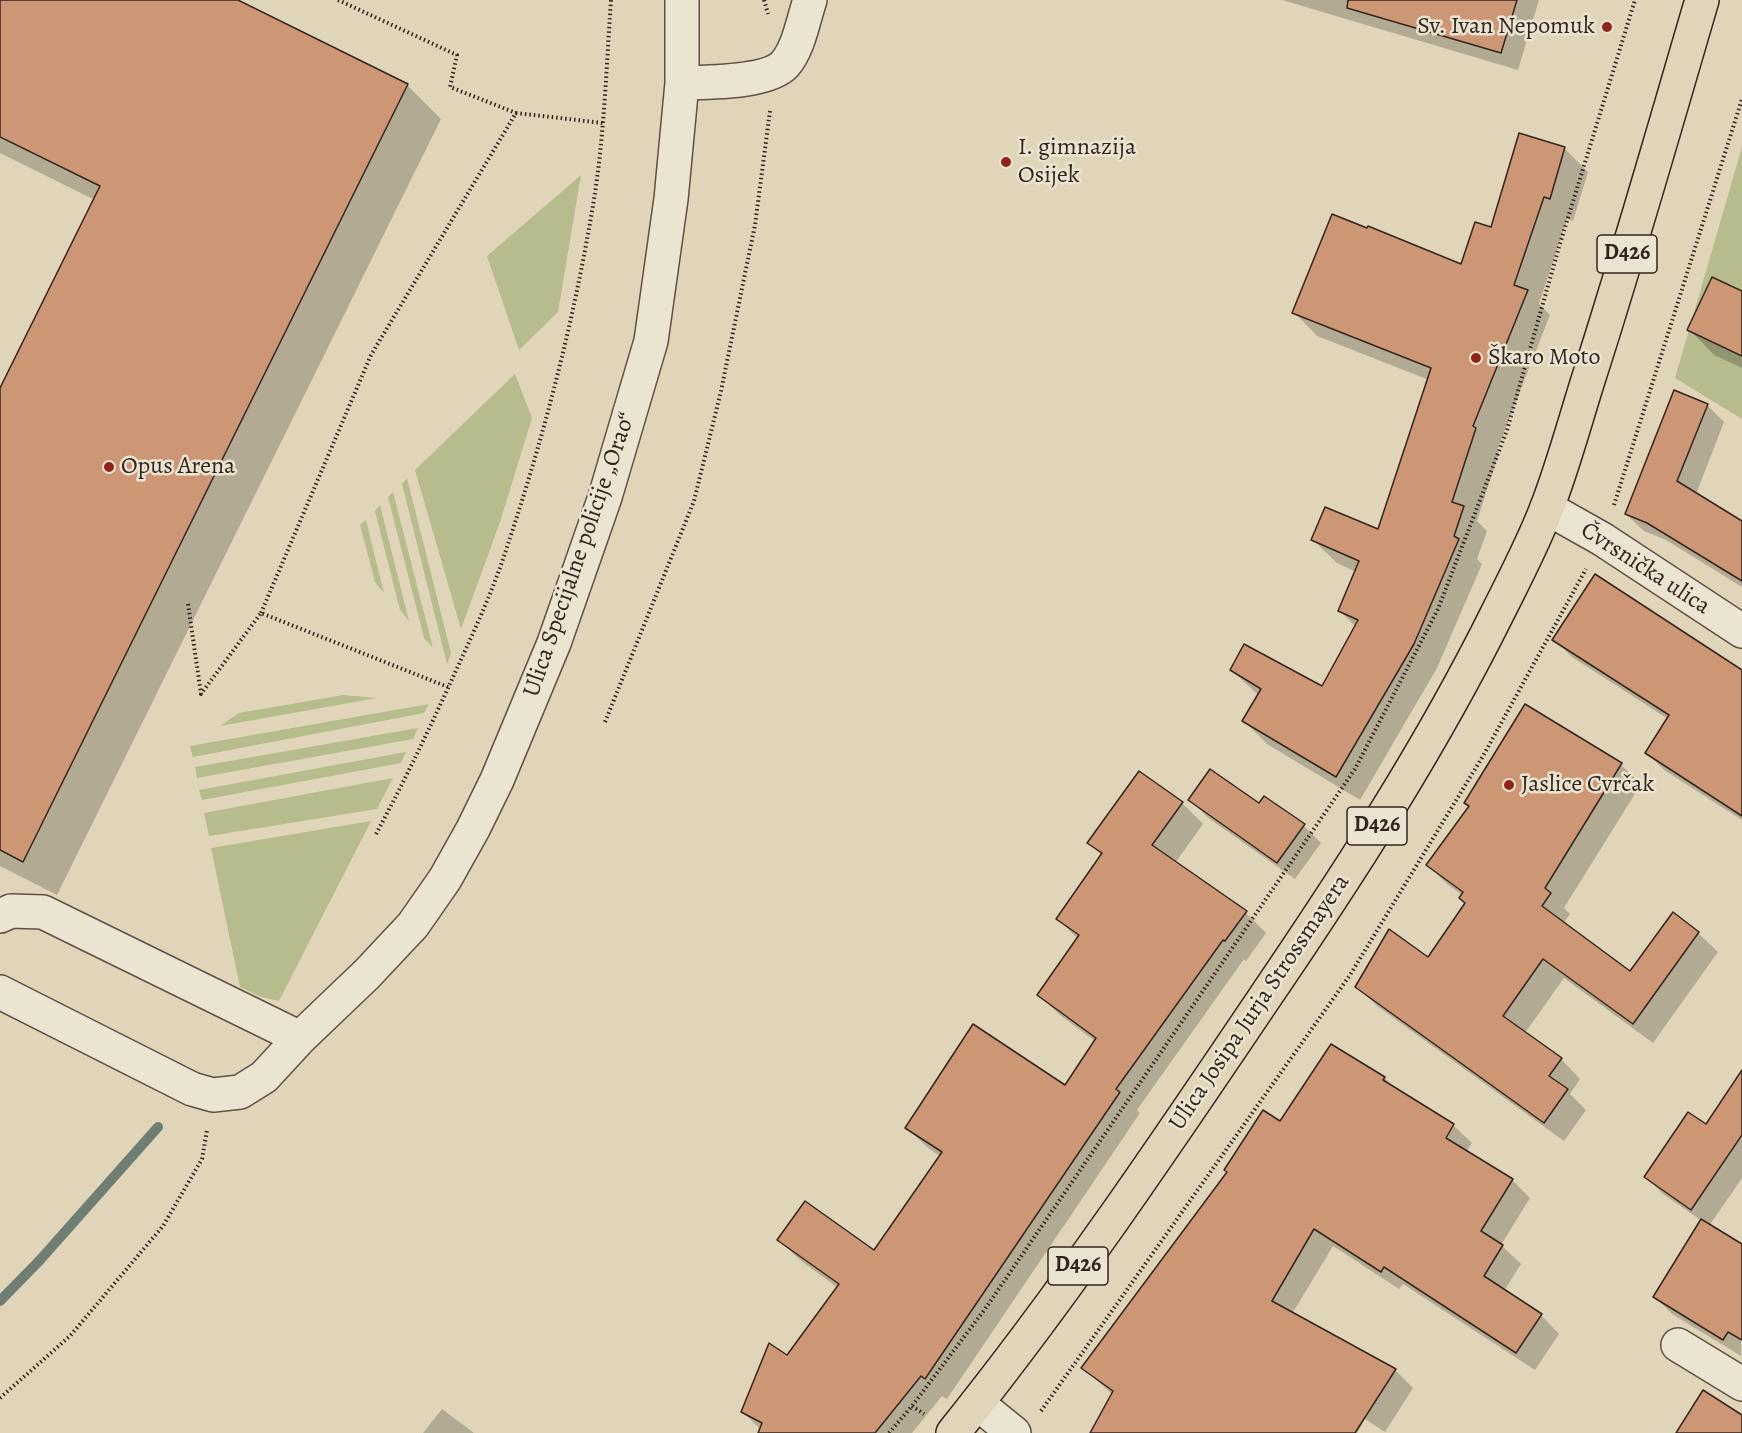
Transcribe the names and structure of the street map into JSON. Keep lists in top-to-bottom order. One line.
{"streets":{"main road":["D426","Ulica Josipa Jurja Strossmayera"],"street":["Ulica Specijalne policije „Orao“","Čvrsnička ulica"]},"crossings":[["Čvrsnička ulica","Ulica Josipa Jurja Strossmayera"]],"places":["Sv. Ivan Nepomuk","I. gimnazija Osijek","Škaro Moto","Opus Arena","Jaslice Cvrčak"]}
